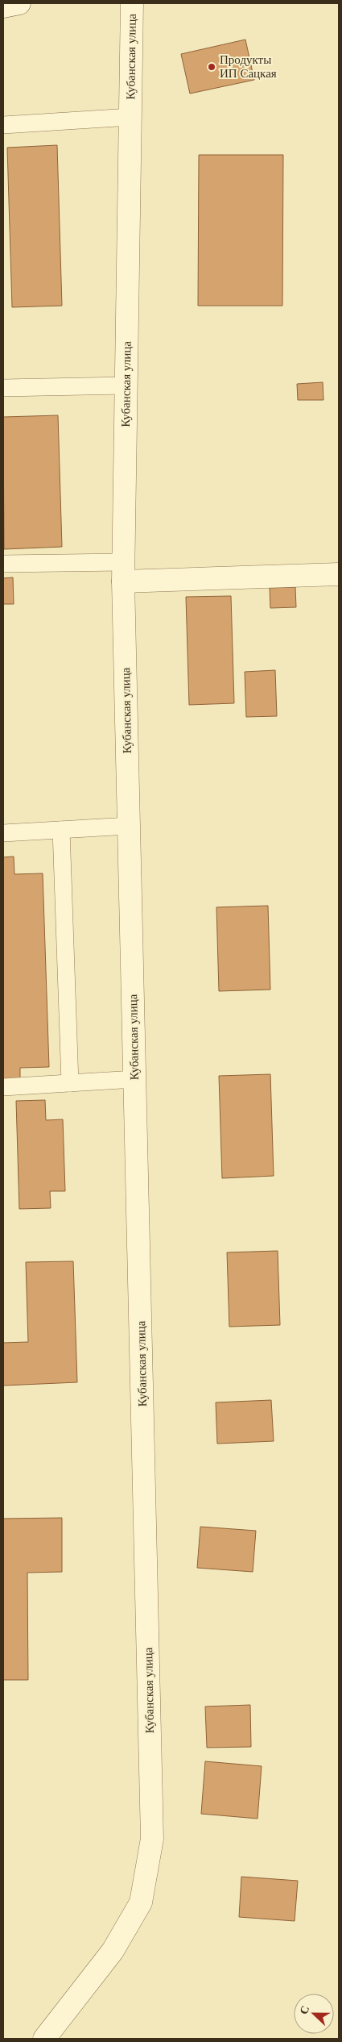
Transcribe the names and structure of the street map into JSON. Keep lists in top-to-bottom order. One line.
{"streets":{"street":["Кубанская улица"]},"places":["Продукты ИП Сацкая"],"north":"left"}
